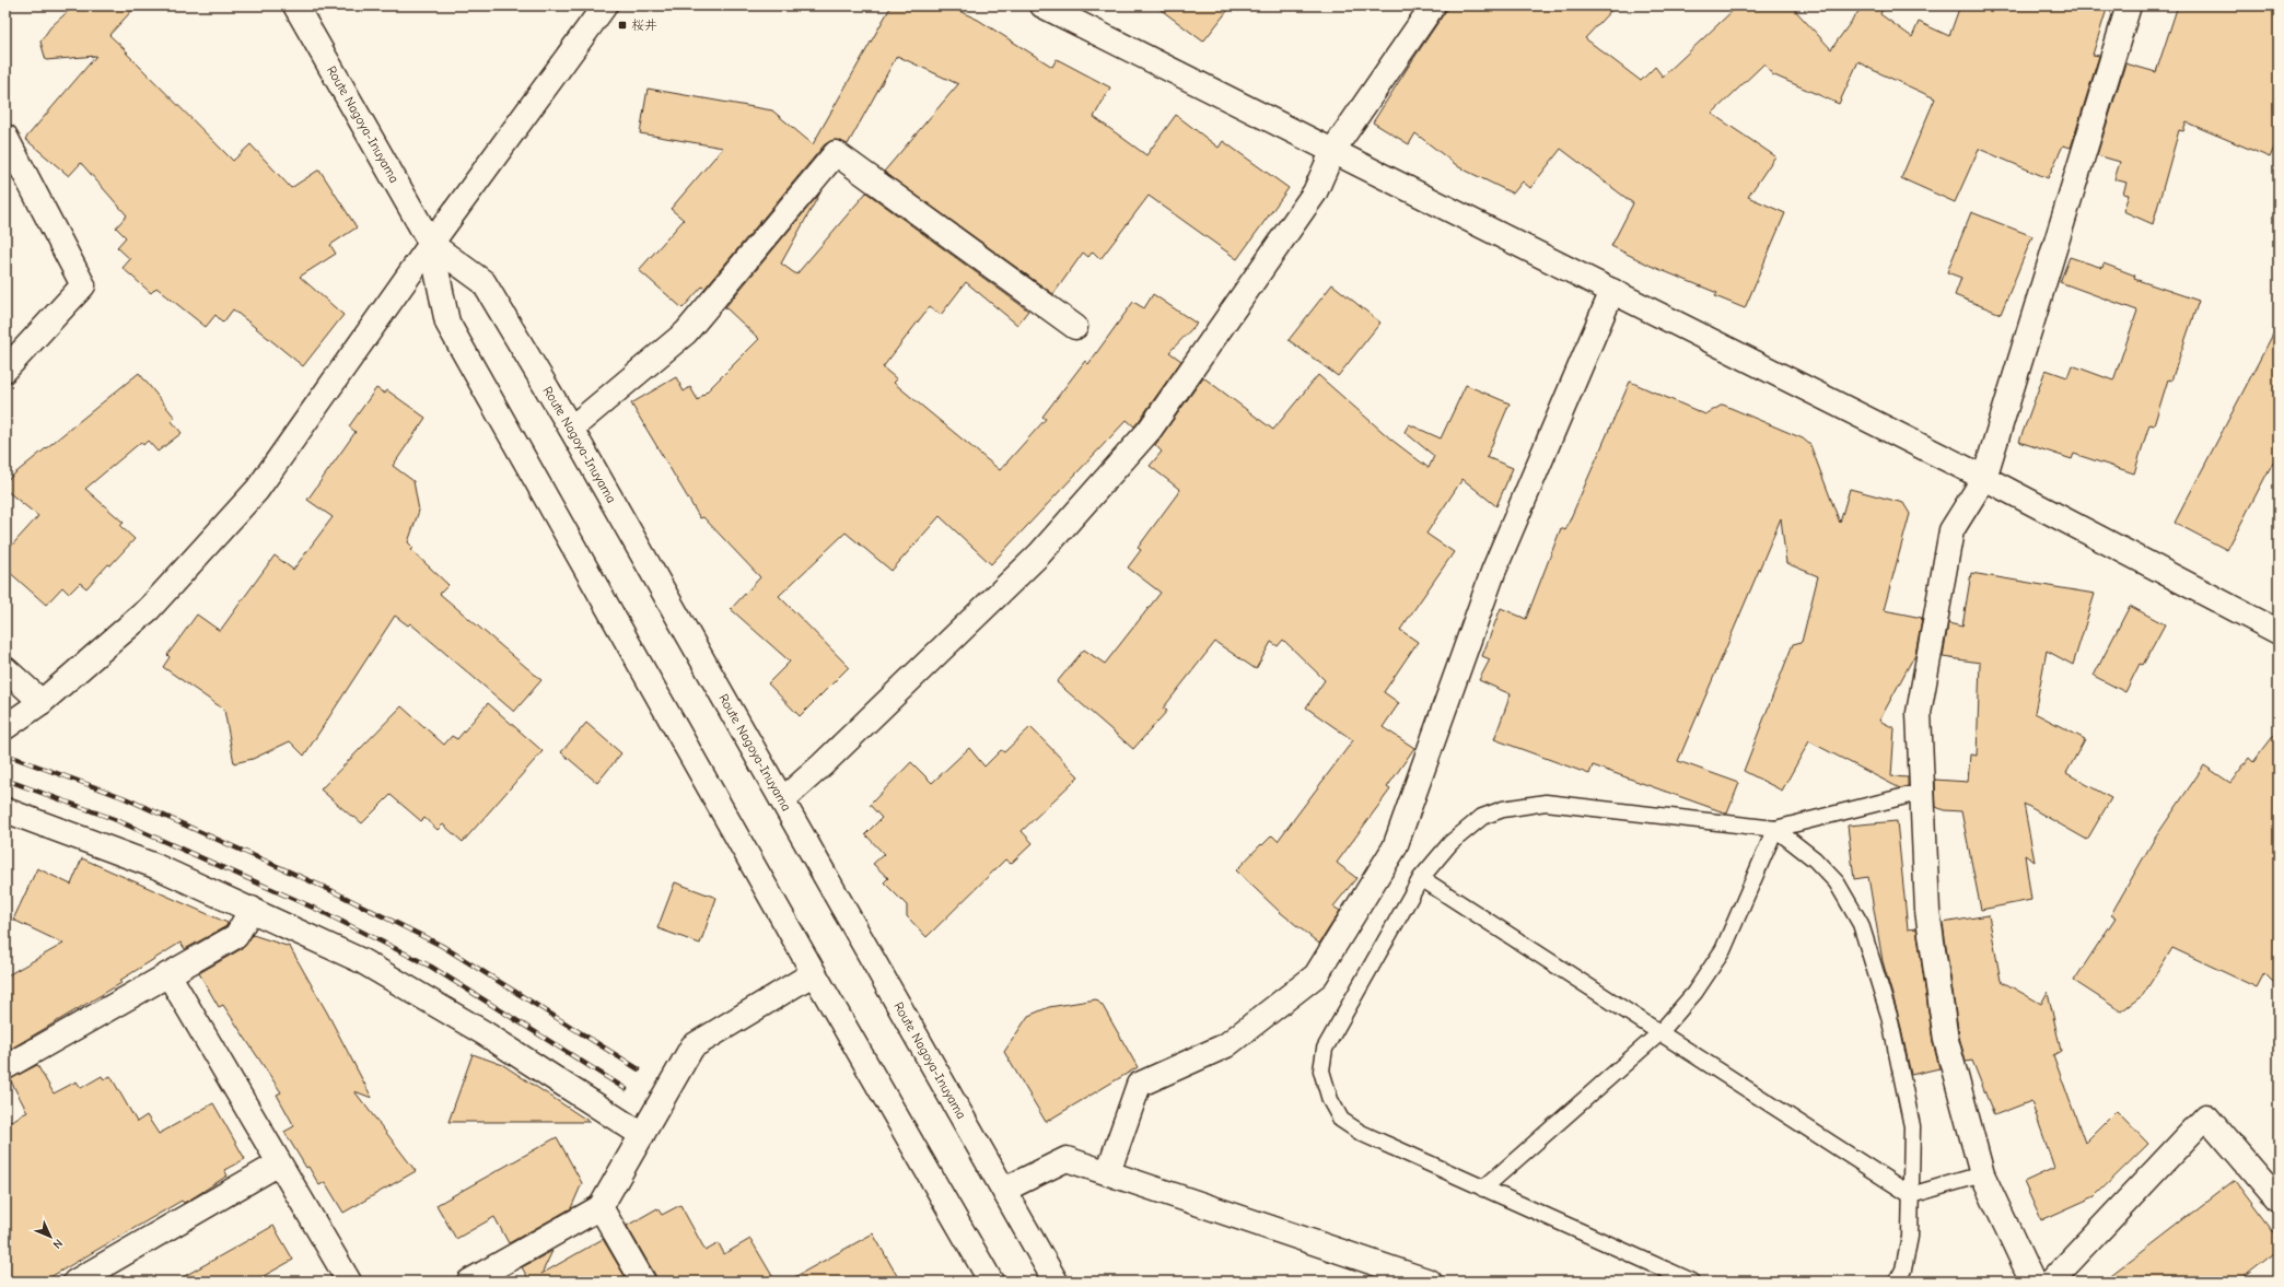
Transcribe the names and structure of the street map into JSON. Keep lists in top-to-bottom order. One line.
{"streets":{"street":["Route Nagoya-Inuyama"]},"places":{"transit":["桜井"]},"north":"bottom right"}
